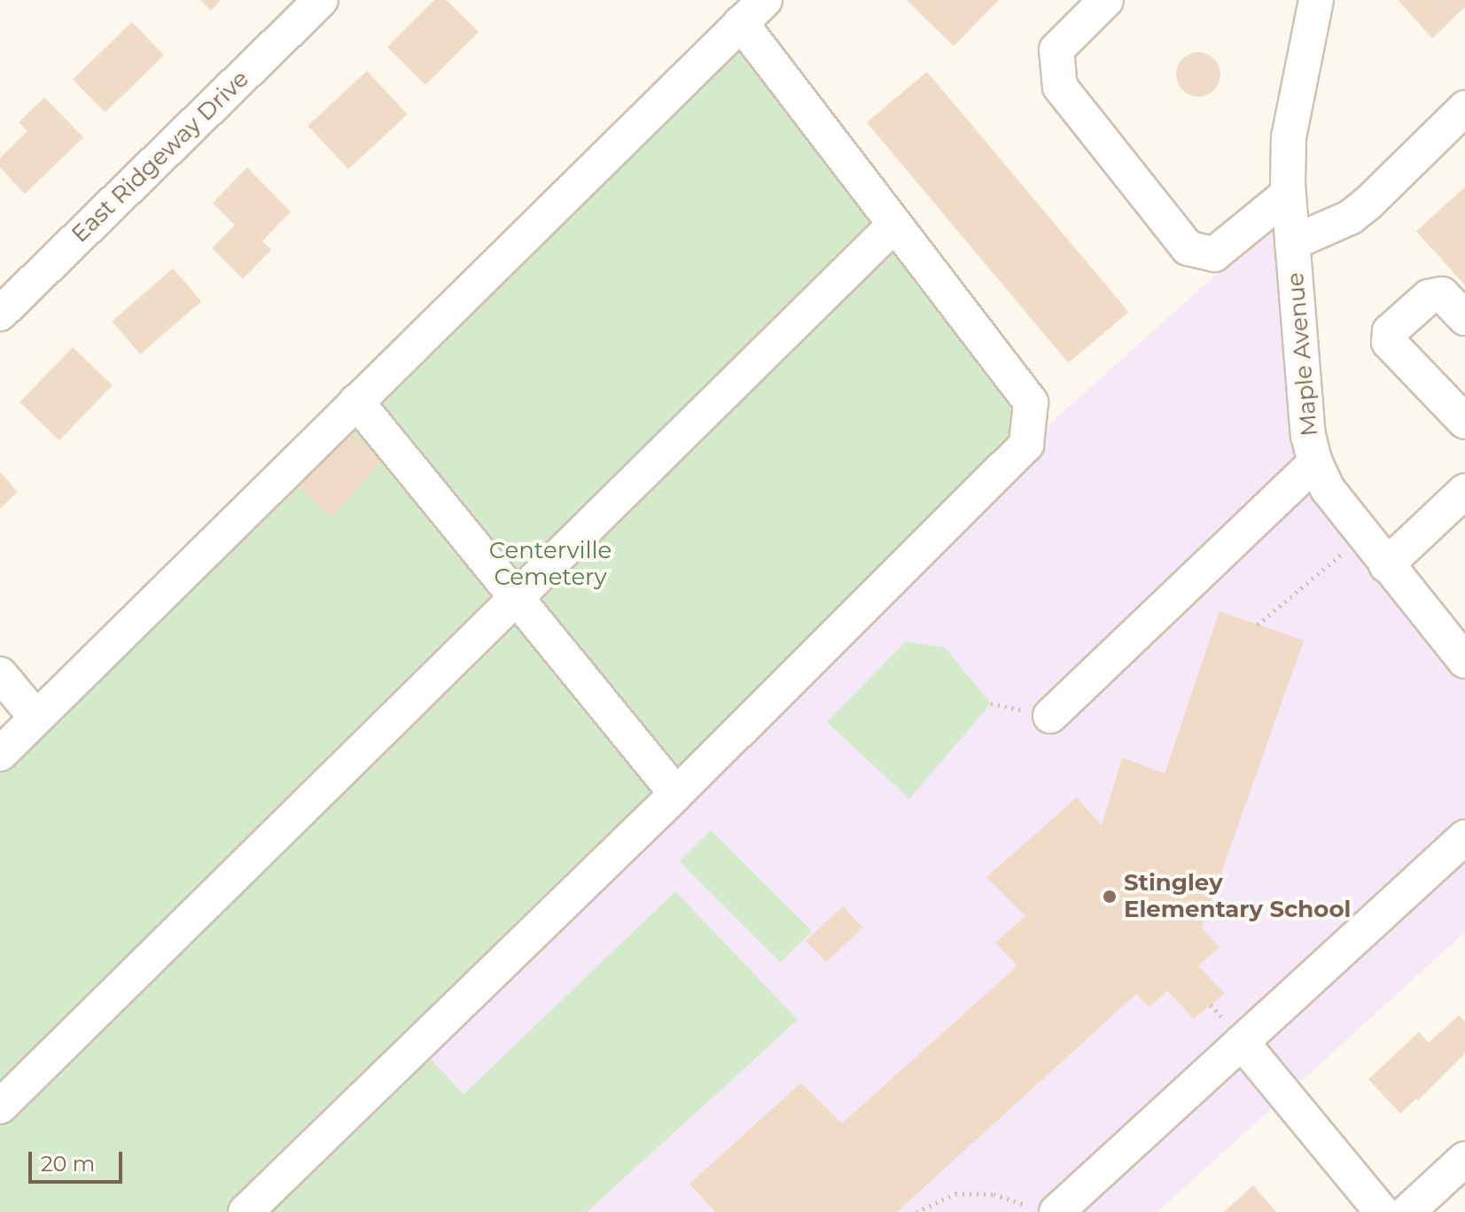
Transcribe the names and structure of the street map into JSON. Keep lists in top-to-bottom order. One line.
{"streets":{"street":["East Ridgeway Drive","Maple Avenue"]},"parks":["Centerville Cemetery"],"places":["Stingley Elementary School"],"scale_bar":"20 m"}
